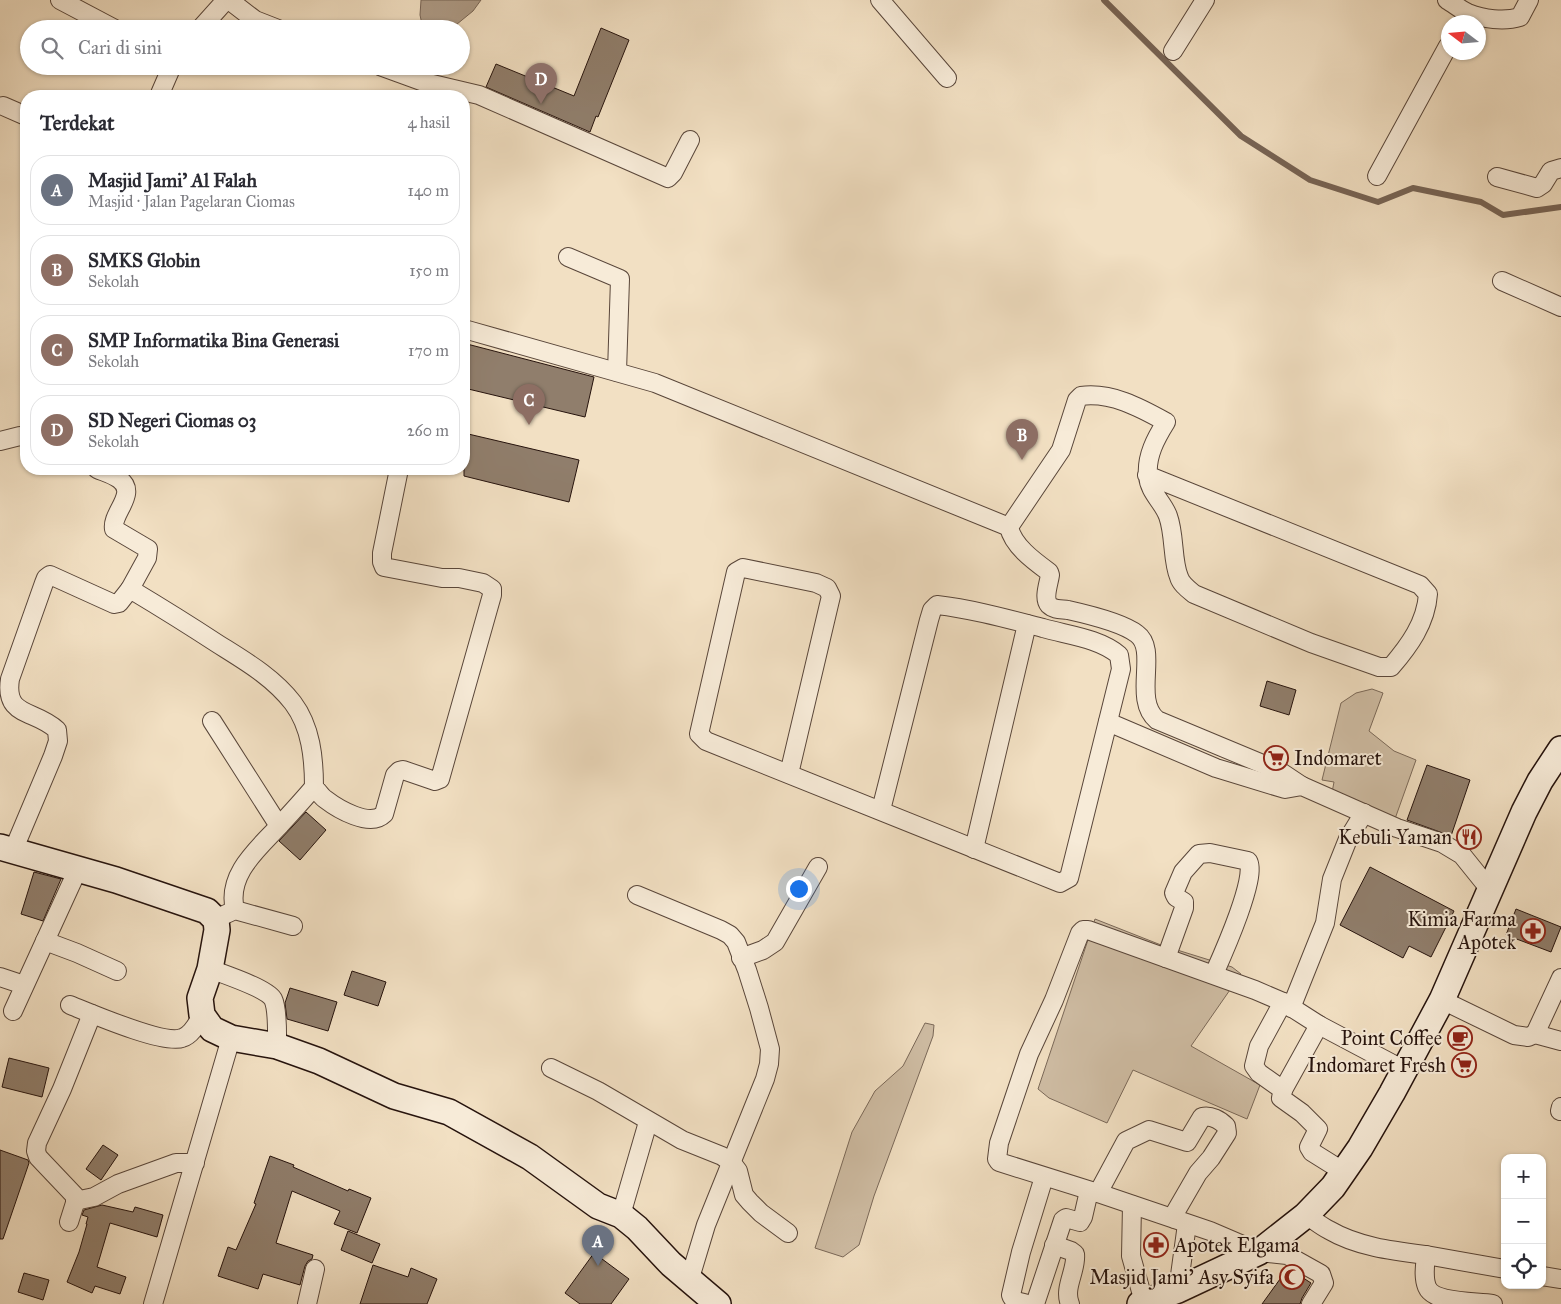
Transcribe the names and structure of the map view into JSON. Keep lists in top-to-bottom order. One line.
{"places":{"supermarket":["Indomaret","Indomaret Fresh"],"restaurant":["Kebuli Yaman"],"pharmacy":["Kimia Farma Apotek","Apotek Elgama"],"cafe":["Point Coffee"],"mosque":["Masjid Jami' Asy Syifa"]},"north":"left","page":{"search":"Cari di sini","pins":["D","C","B","A"],"heading":["Terdekat","4 hasil"],"list":[{"mark":"A","name":"Masjid Jami' Al Falah","note":"Masjid · Jalan Pagelaran Ciomas","value":"140 m"},{"mark":"B","name":"SMKS Globin","note":"Sekolah","value":"150 m"},{"mark":"C","name":"SMP Informatika Bina Generasi","note":"Sekolah","value":"170 m"},{"mark":"D","name":"SD Negeri Ciomas 03","note":"Sekolah","value":"260 m"}],"map_buttons":["+","−"]}}
